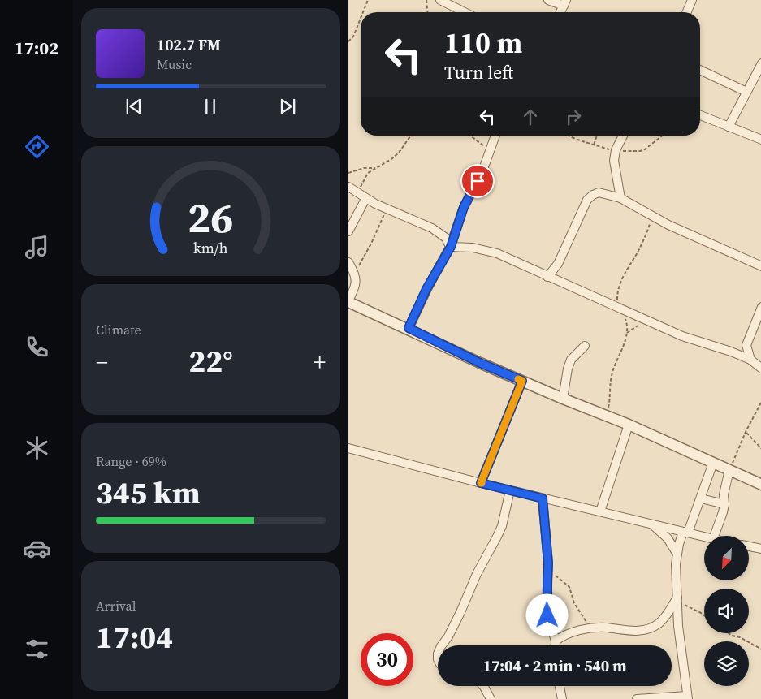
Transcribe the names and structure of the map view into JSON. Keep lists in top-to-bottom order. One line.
{"north":"bottom left","page":{"tabs":"17:02","turn":["110 m","Turn left"],"song":["102.7 FM","Music"],"tile":["Climate",["Range · 69%","345 km"],["Arrival","17:04"]],"heat":["−","22°","+"],"limit":"30","trip":"17:04 · 2 min · 540 m","gauge":["26","km/h"]}}
